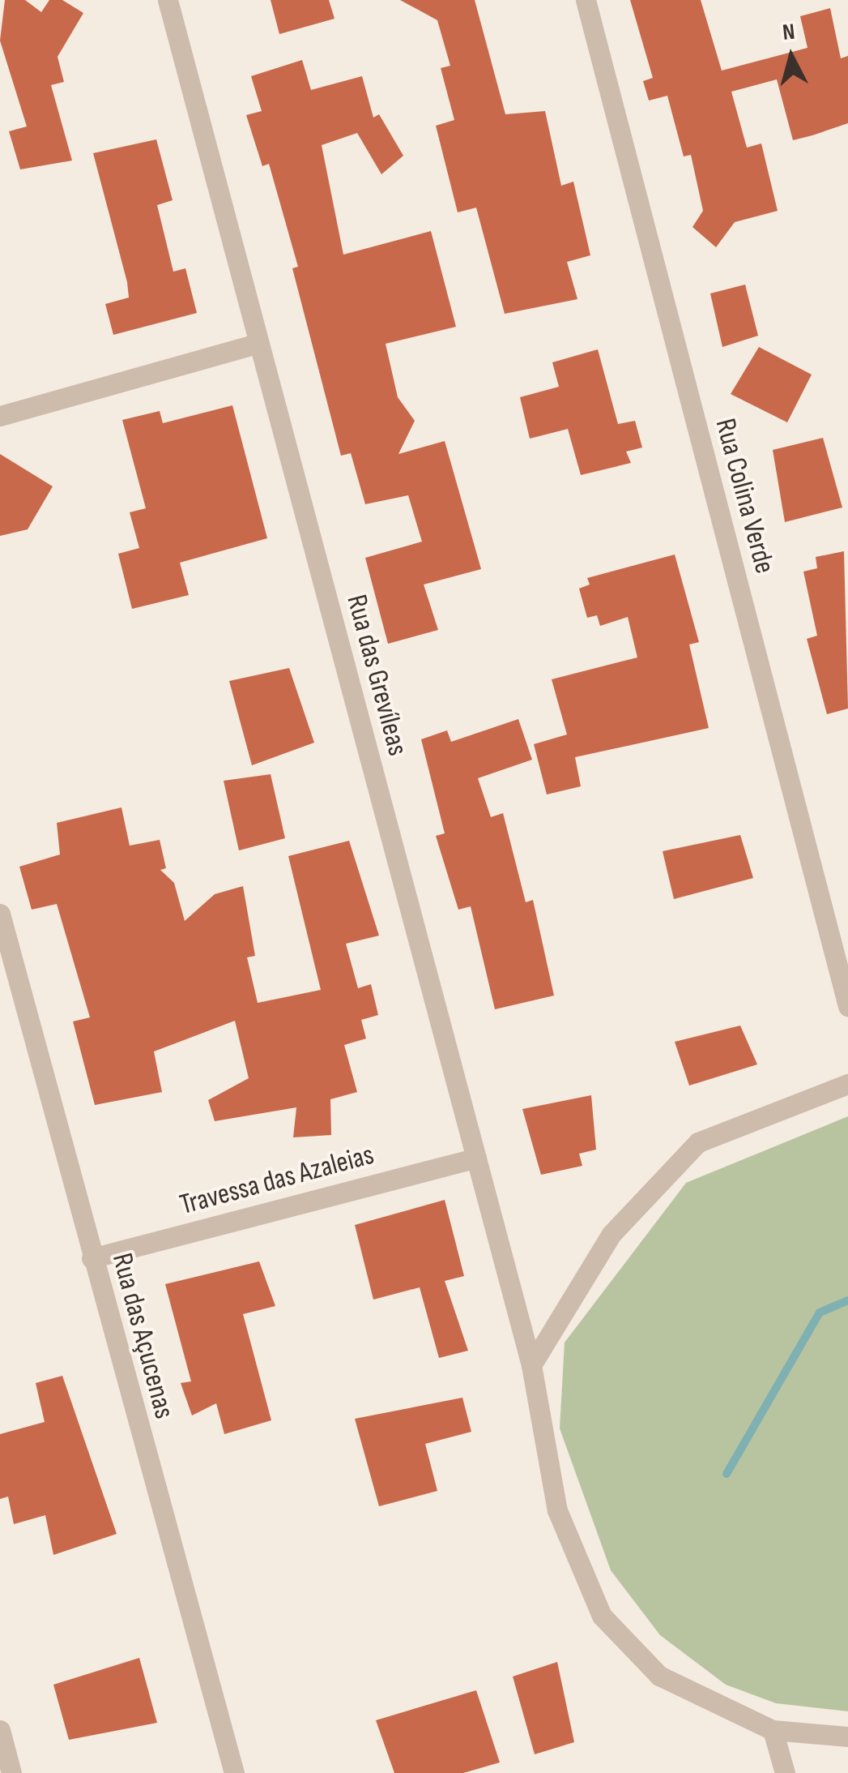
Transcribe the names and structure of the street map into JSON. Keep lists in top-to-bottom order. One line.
{"streets":{"street":["Rua Colina Verde","Rua das Grevíleas","Travessa das Azaleias","Rua das Açucenas"]},"crossings":[["Rua das Grevíleas","Travessa das Azaleias"],["Travessa das Azaleias","Rua das Açucenas"]],"north":"top"}
